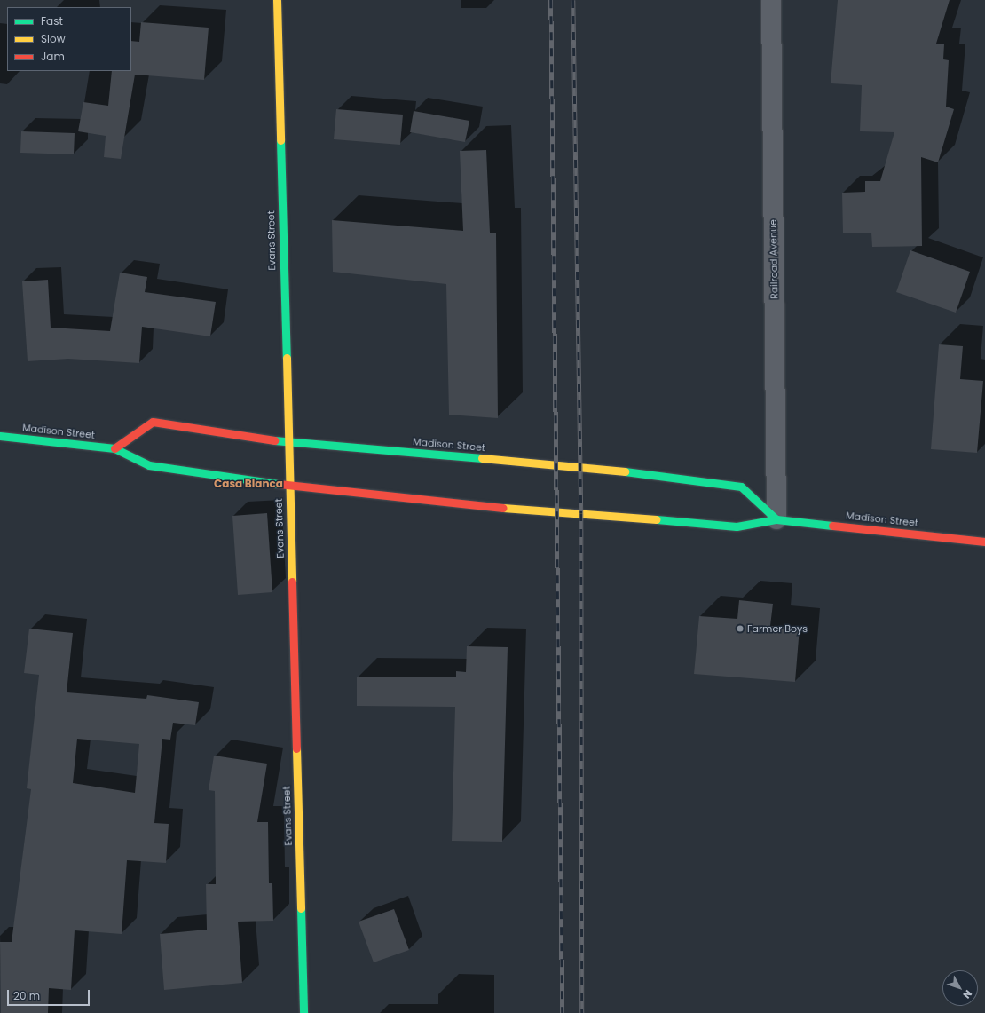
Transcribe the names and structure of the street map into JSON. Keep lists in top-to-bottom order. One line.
{"streets":{"street":["Evans Street","Railroad Avenue","Madison Street"]},"crossings":[["Evans Street","Madison Street"],["Railroad Avenue","Madison Street"]],"districts":["Casa Blanca"],"places":["Farmer Boys"],"legend":["Fast","Slow","Jam"],"scale_bar":"20 m","north":"bottom right"}
